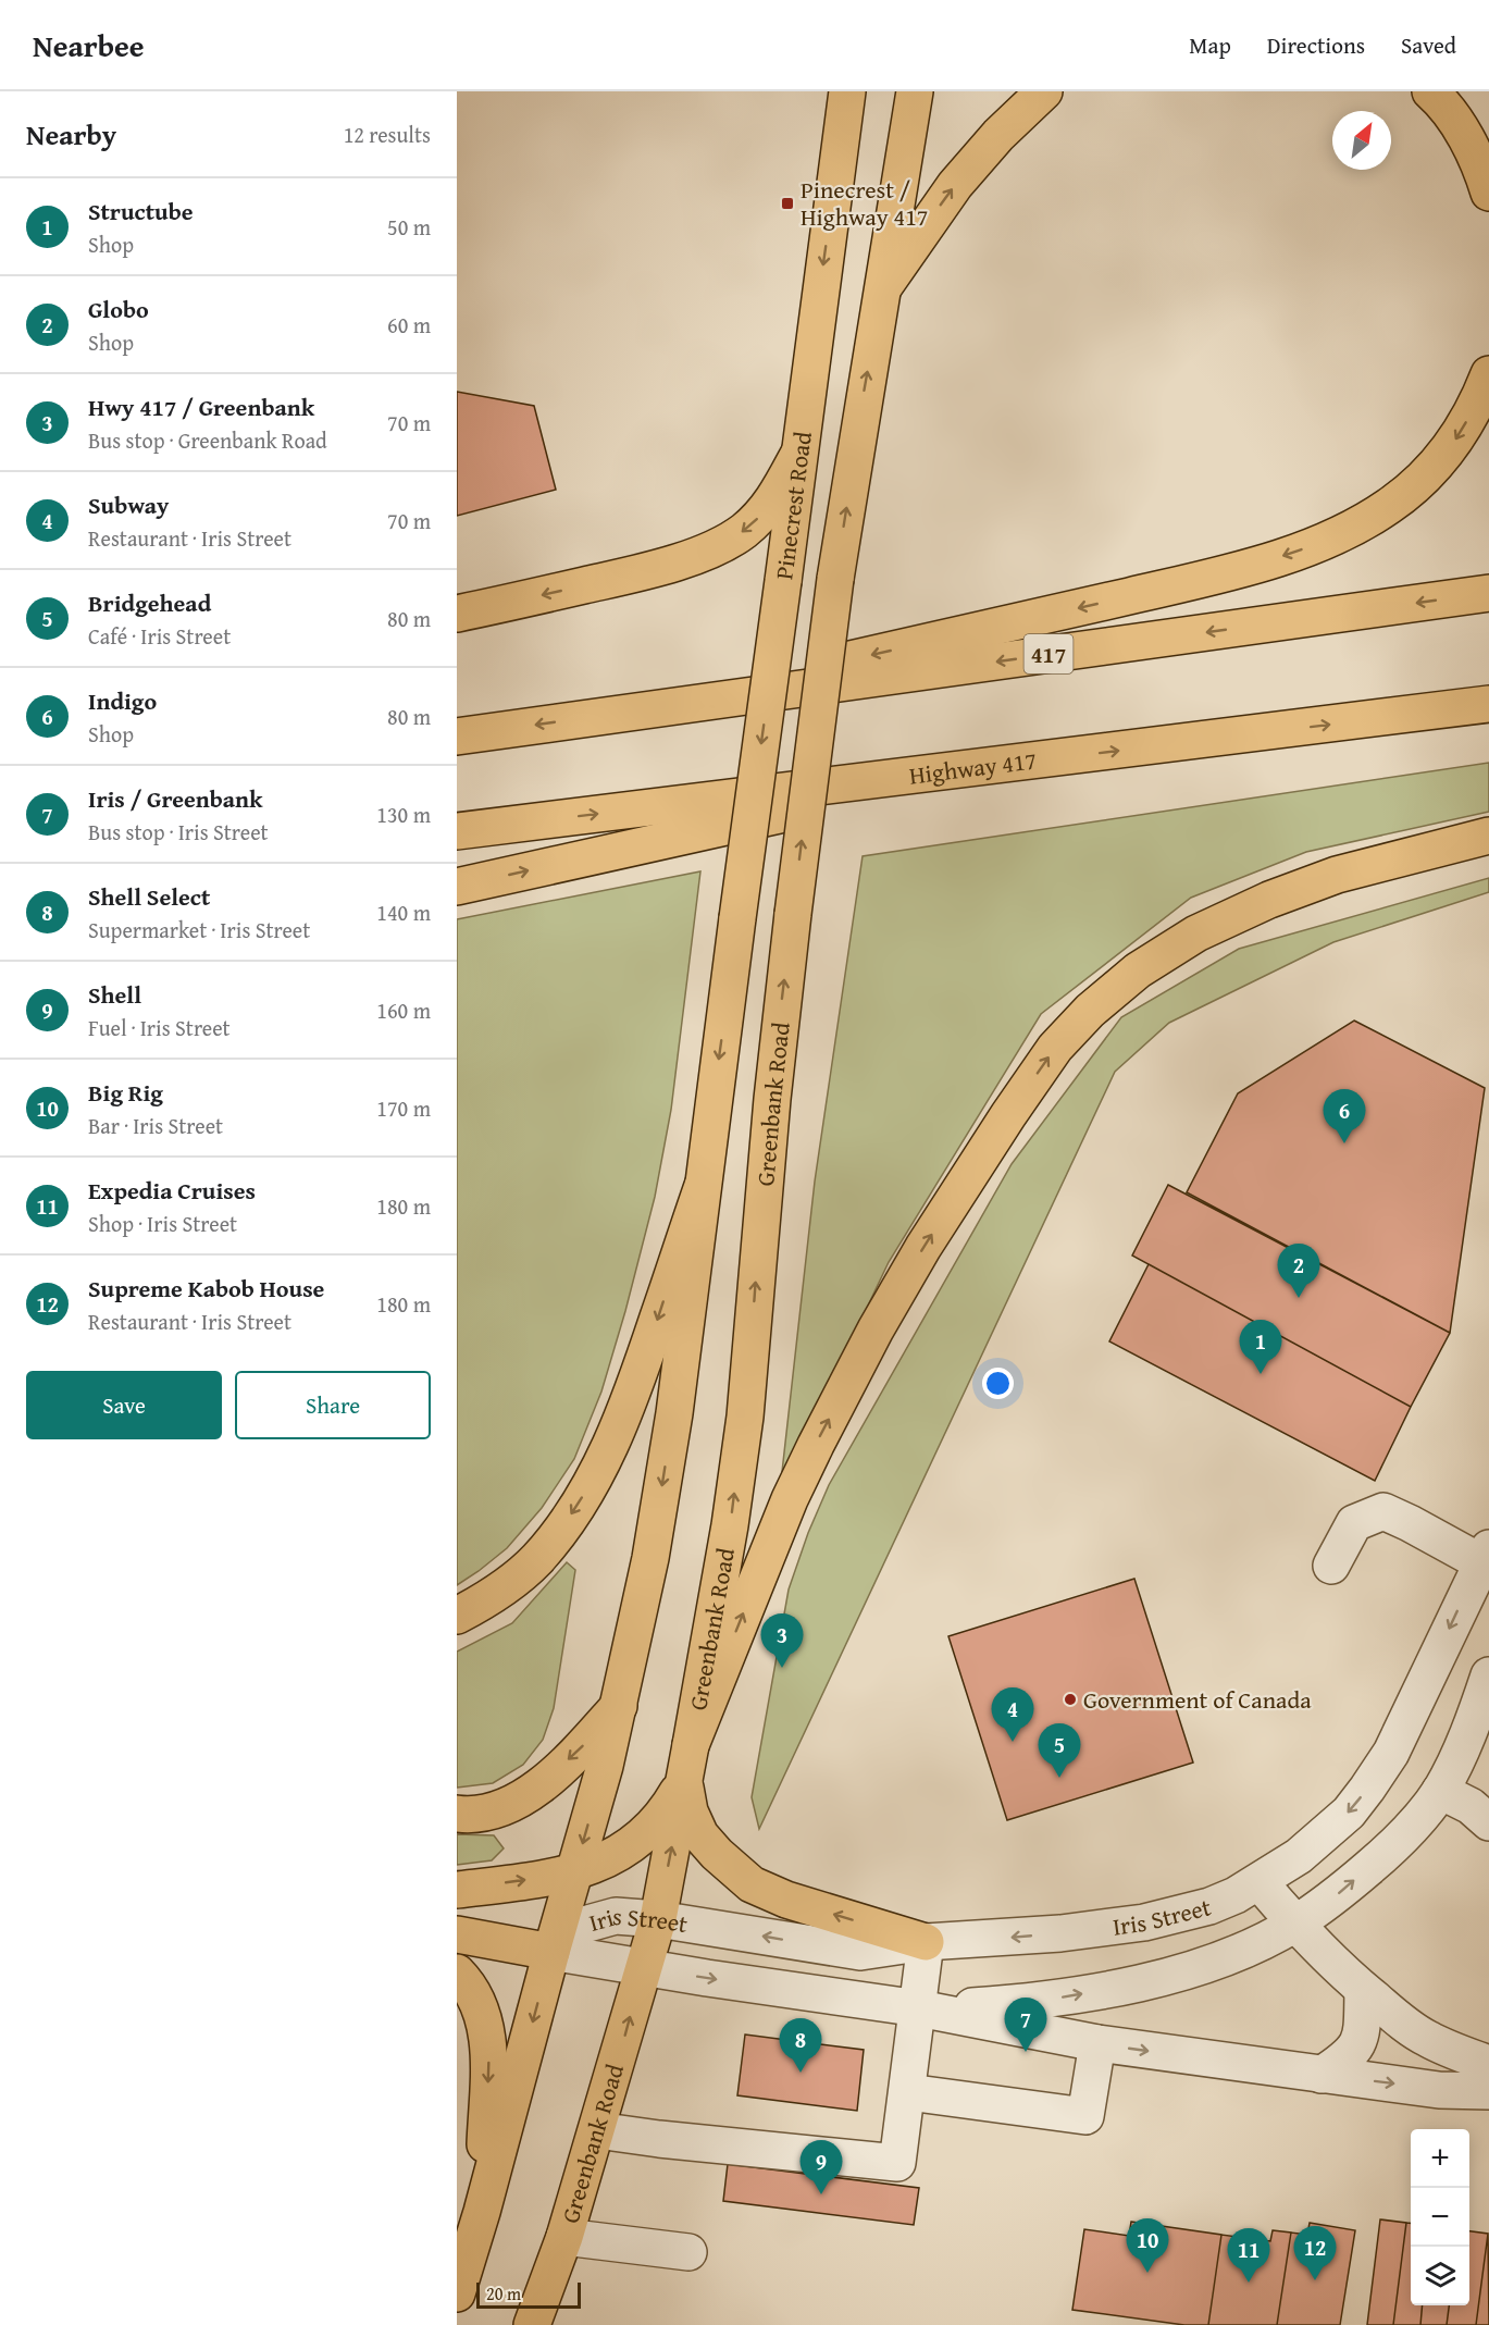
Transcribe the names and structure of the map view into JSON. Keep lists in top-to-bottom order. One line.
{"streets":{"main road":["Pinecrest Road","417","Highway 417","Greenbank Road"],"street":["Iris Street"]},"crossings":[["Pinecrest Road","Greenbank Road"],["Greenbank Road","Iris Street"]],"places":{"transit":["Pinecrest / Highway 417"],"other":["Government of Canada"]},"scale_bar":"20 m","north":"top right","page":{"header":"Nearbee","nav":["Map","Directions","Saved"],"heading":["Nearby","12 results"],"list":[{"mark":"1","name":"Structube","note":"Shop","value":"50 m"},{"mark":"2","name":"Globo","note":"Shop","value":"60 m"},{"mark":"3","name":"Hwy 417 / Greenbank","note":"Bus stop · Greenbank Road","value":"70 m"},{"mark":"4","name":"Subway","note":"Restaurant · Iris Street","value":"70 m"},{"mark":"5","name":"Bridgehead","note":"Café · Iris Street","value":"80 m"},{"mark":"6","name":"Indigo","note":"Shop","value":"80 m"},{"mark":"7","name":"Iris / Greenbank","note":"Bus stop · Iris Street","value":"130 m"},{"mark":"8","name":"Shell Select","note":"Supermarket · Iris Street","value":"140 m"},{"mark":"9","name":"Shell","note":"Fuel · Iris Street","value":"160 m"},{"mark":"10","name":"Big Rig","note":"Bar · Iris Street","value":"170 m"},{"mark":"11","name":"Expedia Cruises","note":"Shop · Iris Street","value":"180 m"},{"mark":"12","name":"Supreme Kabob House","note":"Restaurant · Iris Street","value":"180 m"}],"pins":["6","2","1","3","4","5","7","8","9","10","12","11"],"buttons":["Save","Share"],"map_buttons":["+","−"],"scale":"20 m"}}
